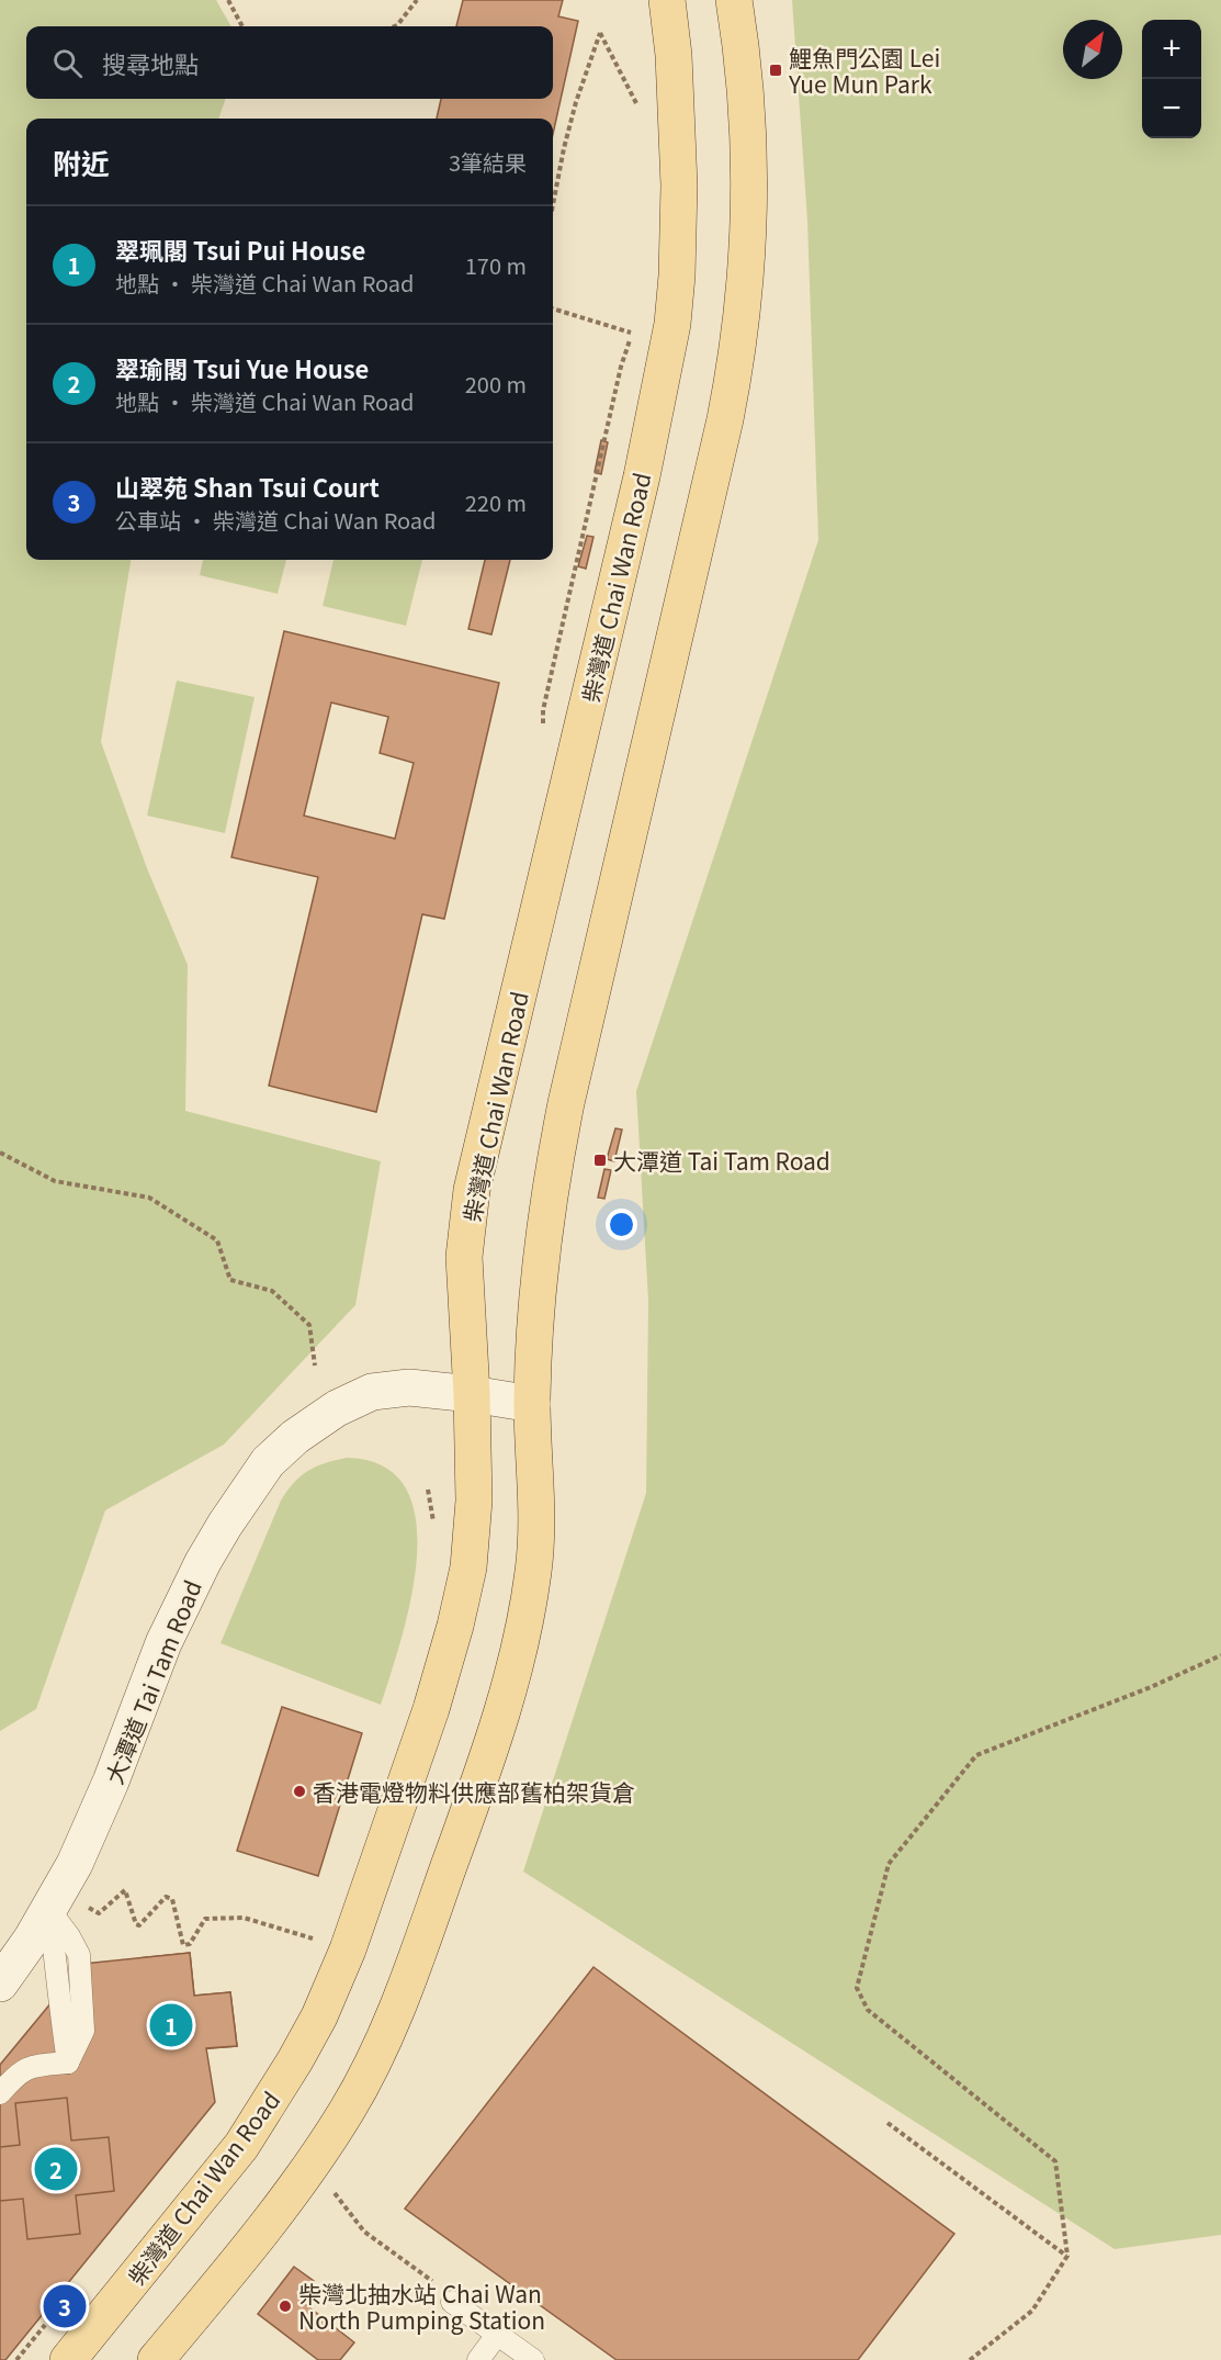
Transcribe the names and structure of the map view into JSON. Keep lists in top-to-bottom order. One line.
{"streets":{"main road":["柴灣道 Chai Wan Road","大潭道 Tai Tam Road"]},"crossings":[["柴灣道 Chai Wan Road","大潭道 Tai Tam Road"]],"places":{"transit":["鯉魚門公園 Lei Yue Mun Park","大潭道 Tai Tam Road"],"other":["香港電燈物料供應部舊柏架貨倉","柴灣北抽水站 Chai Wan North Pumping Station"]},"north":"top right","page":{"map_buttons":["+","−"],"search":"搜尋地點","heading":["附近","3筆結果"],"list":[{"mark":"1","name":"翠珮閣 Tsui Pui House","note":"地點 · 柴灣道 Chai Wan Road","value":"170 m"},{"mark":"2","name":"翠瑜閣 Tsui Yue House","note":"地點 · 柴灣道 Chai Wan Road","value":"200 m"},{"mark":"3","name":"山翠苑 Shan Tsui Court","note":"公車站 · 柴灣道 Chai Wan Road","value":"220 m"}],"pins":["1","2","3"]}}
